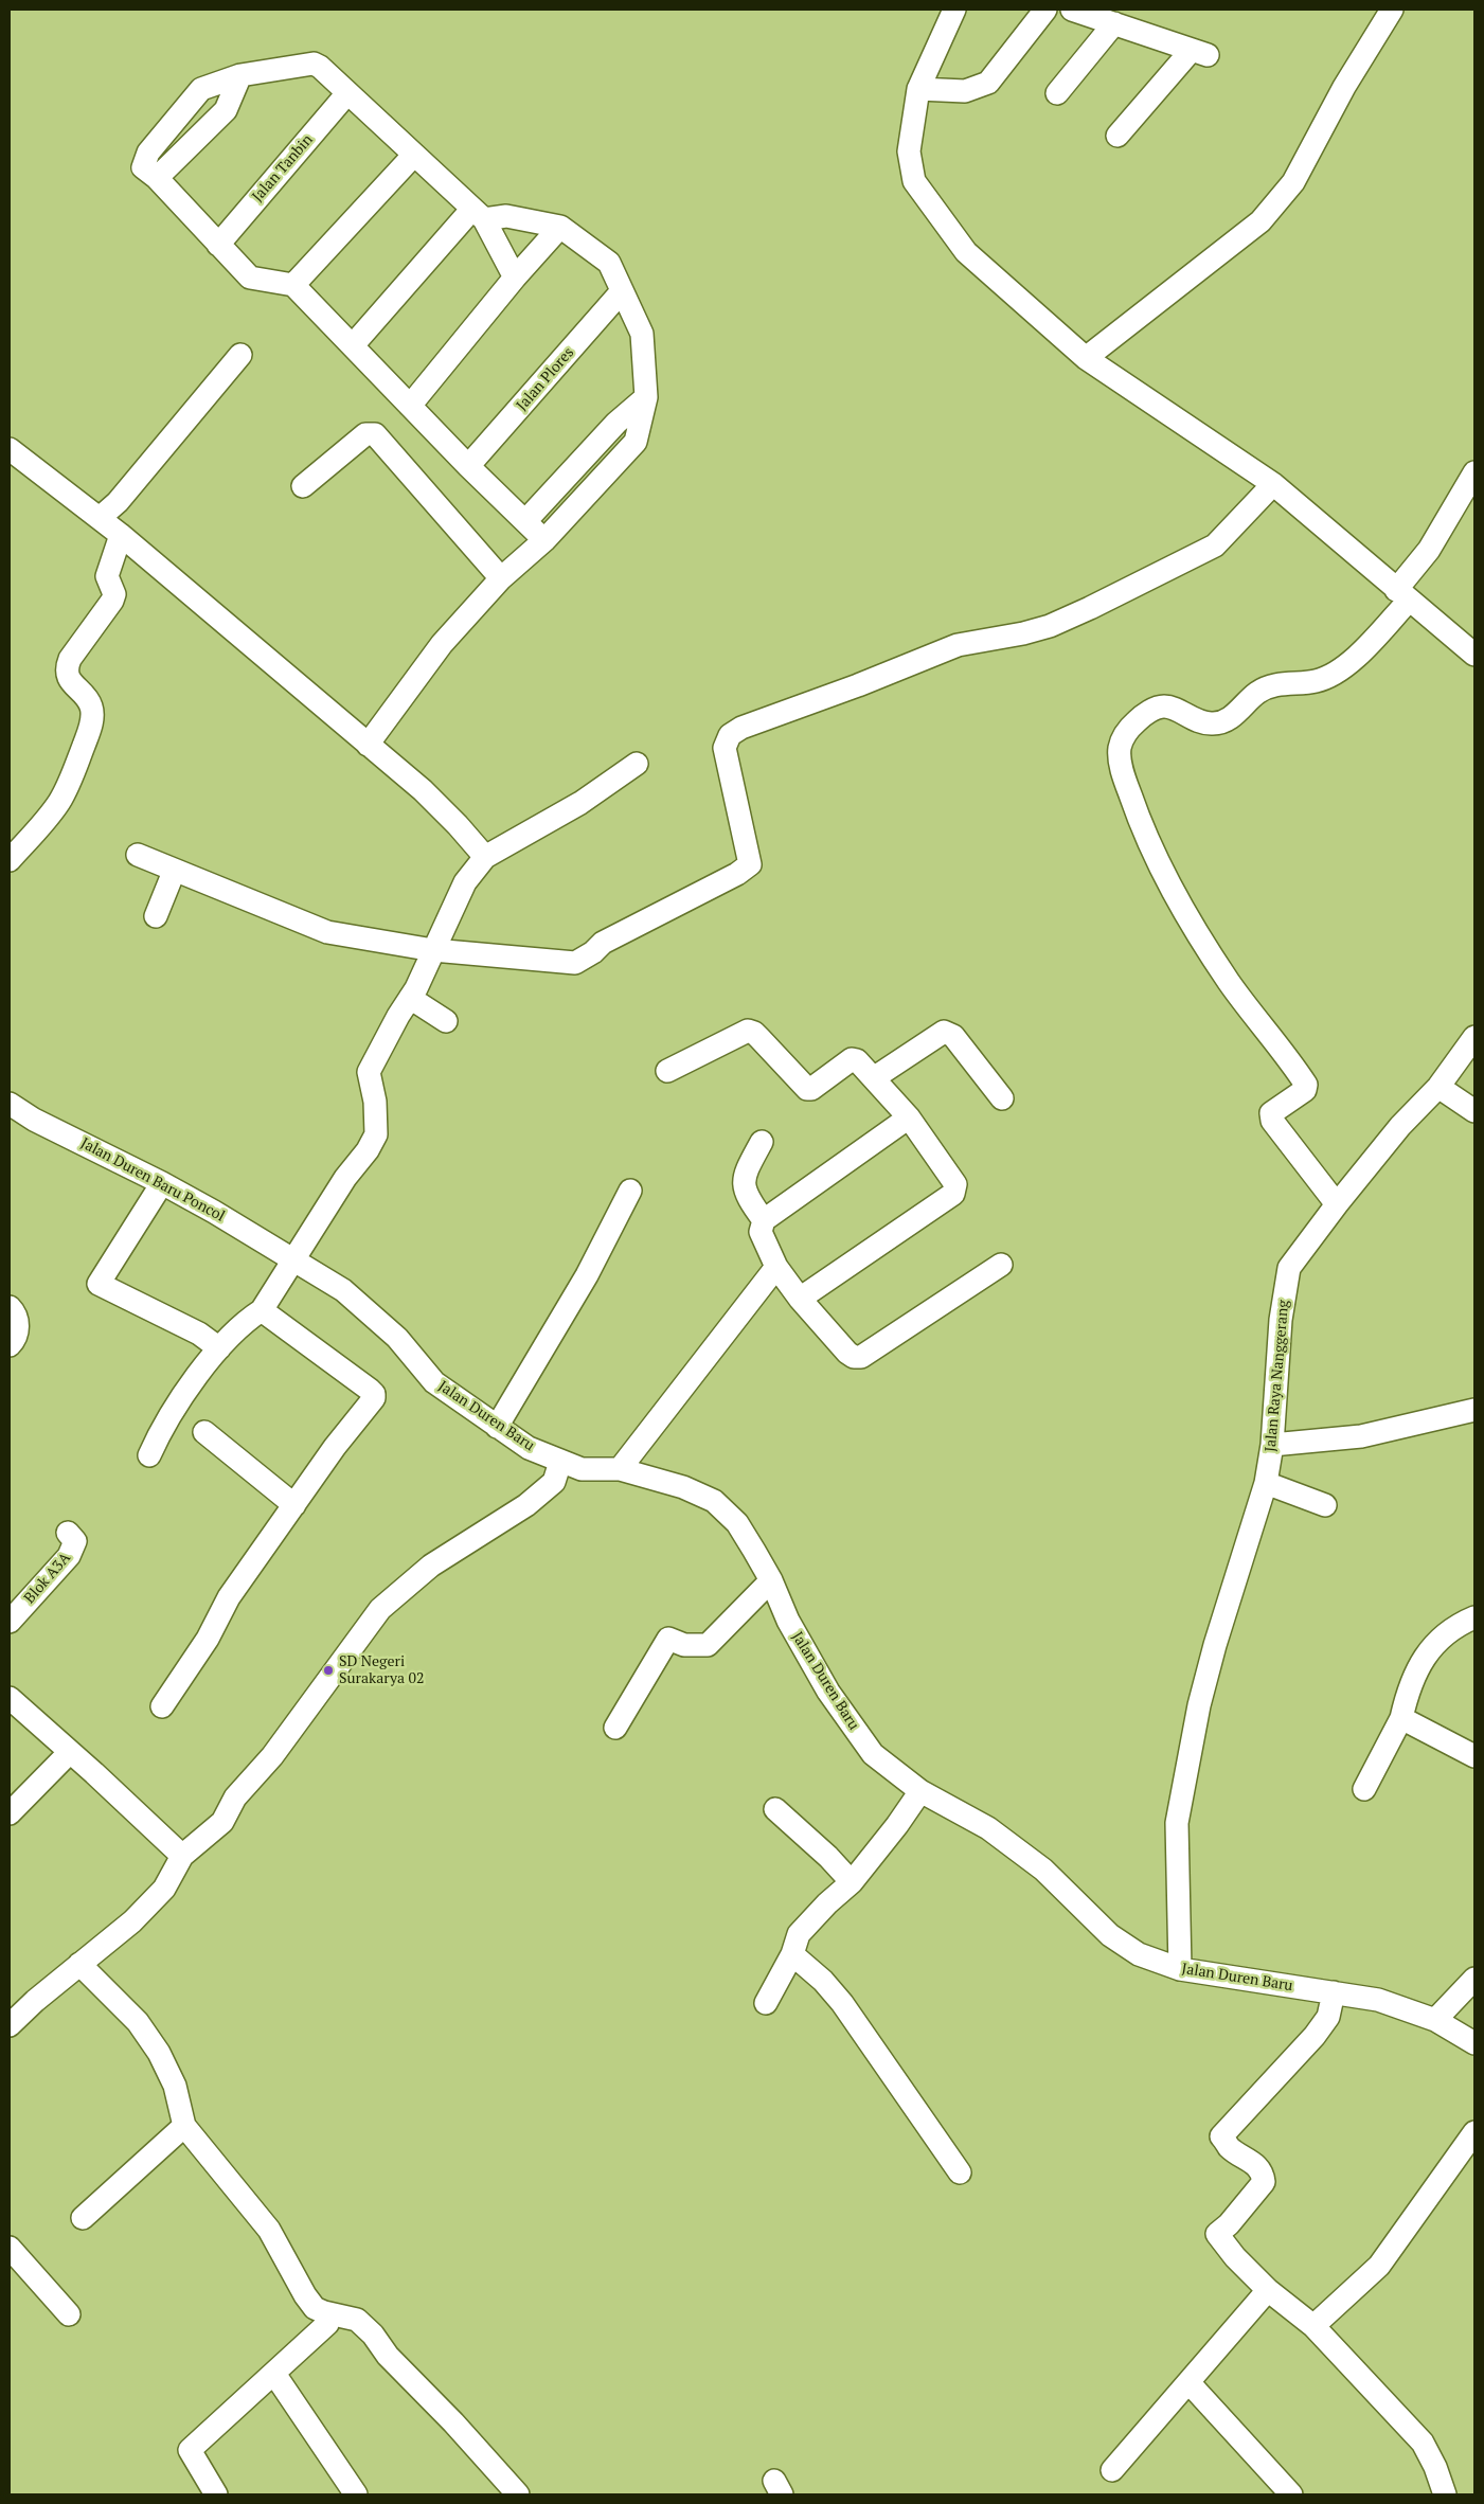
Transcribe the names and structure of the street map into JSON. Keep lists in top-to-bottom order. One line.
{"streets":{"street":["Jalan Tanbin","Jalan Plores","Jalan Duren Baru Poncol","Jalan Raya Nanggerang","Jalan Duren Baru","Blok A3A"]},"crossings":[["Jalan Duren Baru Poncol","Jalan Duren Baru"],["Jalan Raya Nanggerang","Jalan Duren Baru"]],"places":["SD Negeri Surakarya 02"]}
